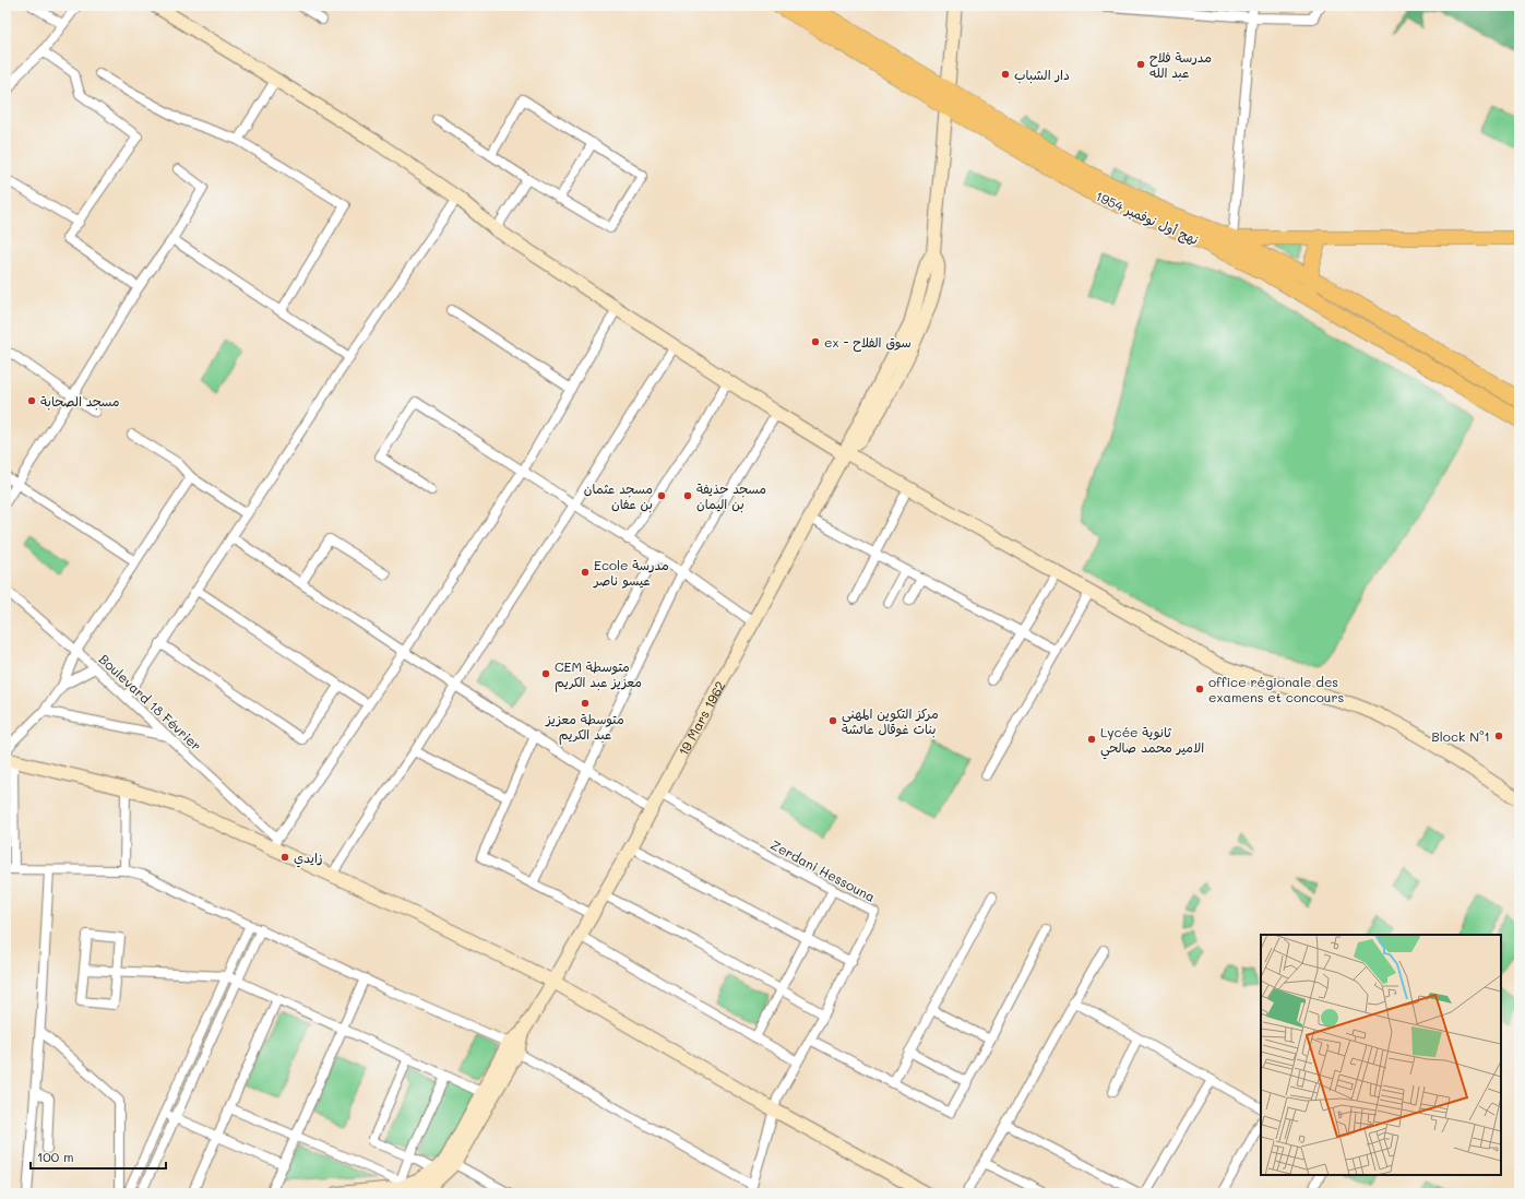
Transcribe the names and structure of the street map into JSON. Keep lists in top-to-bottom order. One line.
{"streets":{"highway":["نهج أول نوفمبر 1954"],"street":["Boulevard 18 Février","19 Mars 1962","Zerdani Hessouna"]},"crossings":[["نهج أول نوفمبر 1954","19 Mars 1962"],["19 Mars 1962","Zerdani Hessouna"]],"places":["مدرسة فلاح عبد الله","دار الشباب","ex - سوق الفلاح","مسجد الصحابة","مسجد عثمان بن عفان","مسجد حذيفة بن اليمان","Ecole مدرسة عيسو ناصر","CEM متوسطة معزيز عبد الكريم","office régionale des examens et concours","متوسطة معزيز عبد الكريم","مركز التكوين المهني بنات غوقال عائشة","Block N°1","Lycée ثانوية الامير محمد صالحي","زايدي"],"scale_bar":"100 m"}
